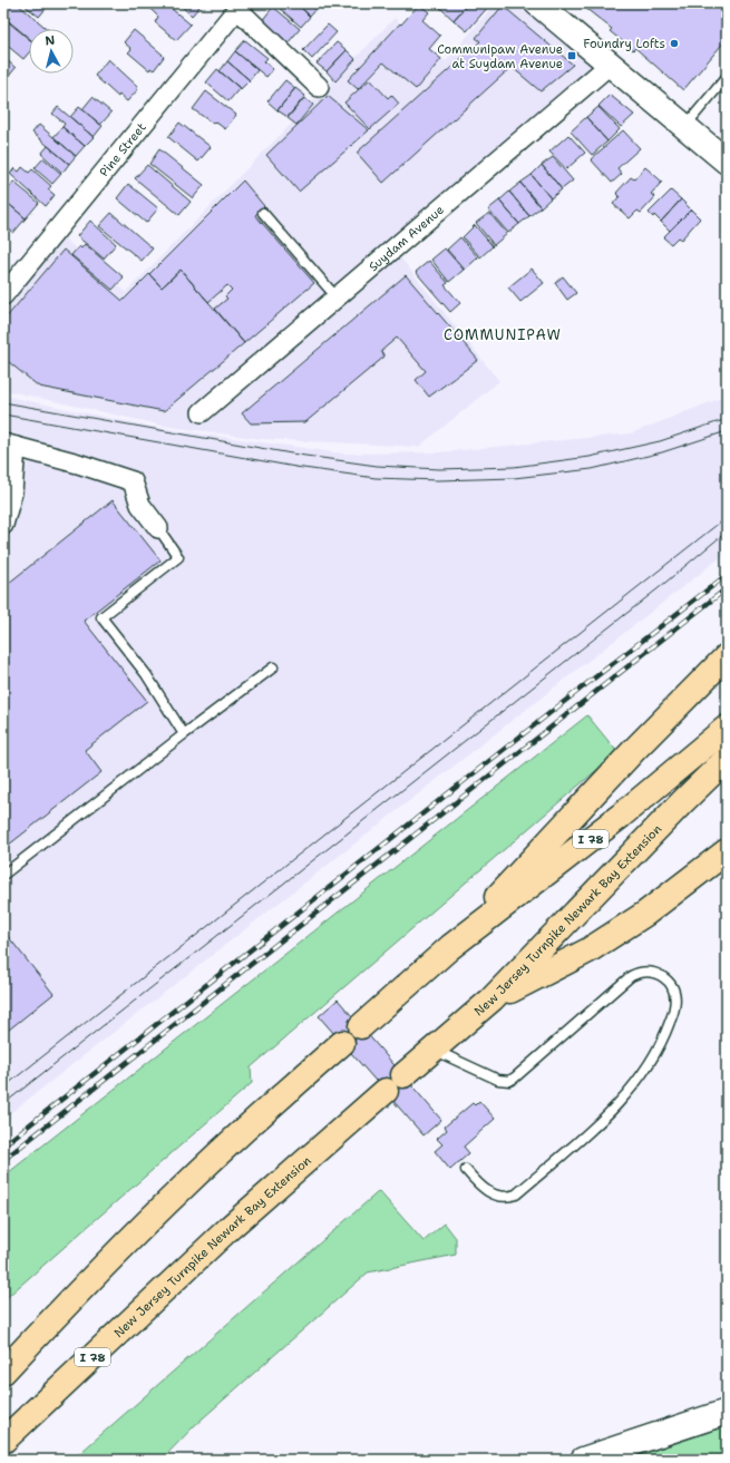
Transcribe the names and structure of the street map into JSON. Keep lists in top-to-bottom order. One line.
{"streets":{"highway":["I 78","New Jersey Turnpike Newark Bay Extension"],"street":["Pine Street","Suydam Avenue"]},"districts":["COMMUNIPAW"],"places":{"other":["Foundry Lofts"],"transit":["Communipaw Avenue at Suydam Avenue"]},"north":"top"}
